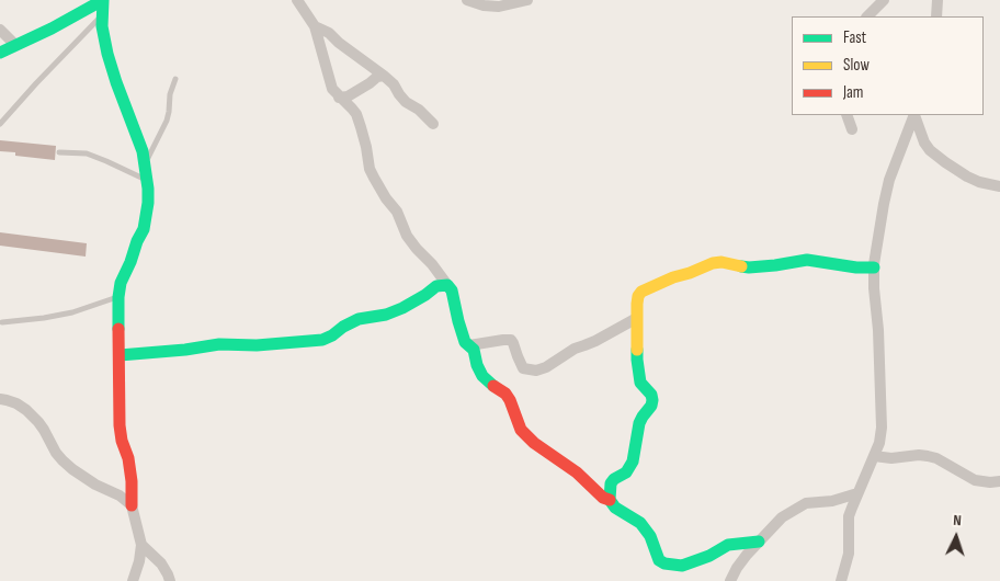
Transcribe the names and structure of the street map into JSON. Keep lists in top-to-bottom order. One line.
{"legend":["Fast","Slow","Jam"],"north":"top"}
